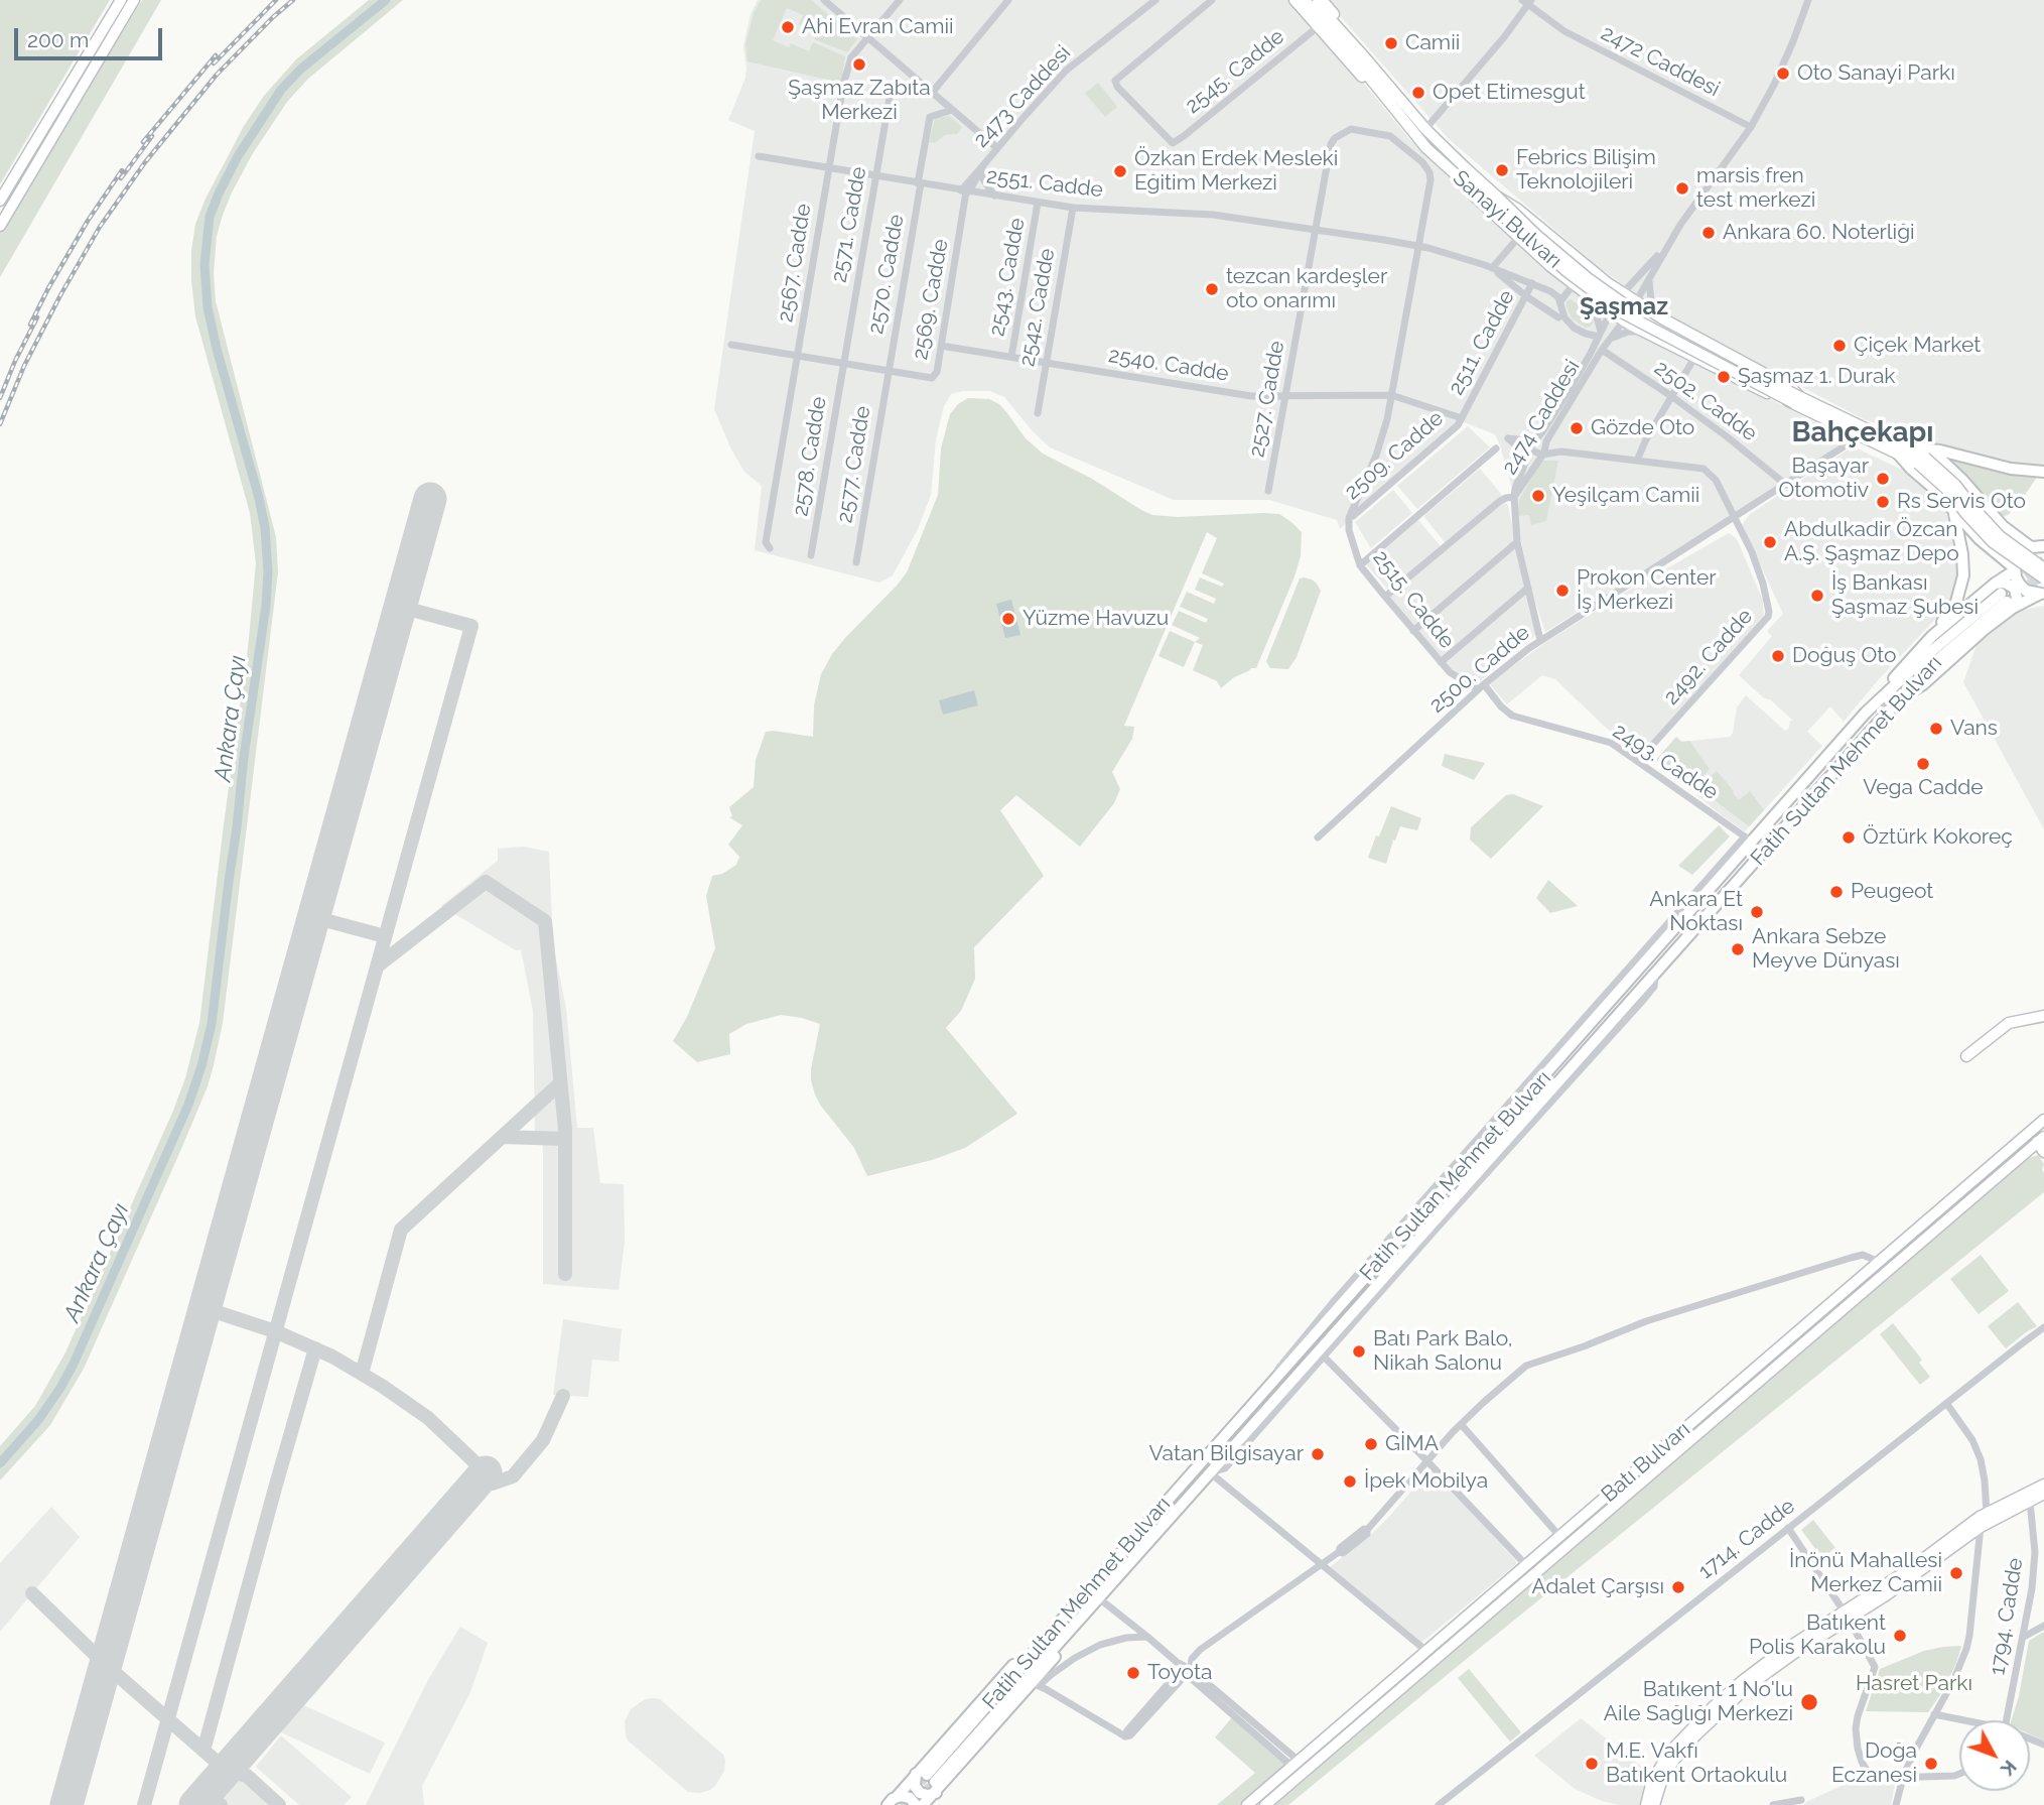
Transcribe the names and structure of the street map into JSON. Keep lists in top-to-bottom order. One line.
{"streets":{"highway":["Fatih Sultan Mehmet Bulvarı"],"main road":["Sanayi Bulvarı","Batı Bulvarı"],"street":["2472 Caddesi","2545. Cadde","2473 Caddesi","2551. Cadde","2571. Cadde","2567. Cadde","2570. Cadde","2543. Cadde","2569. Cadde","2542. Cadde","2511. Cadde","2540. Cadde","2527. Cadde","2502. Cadde","2474 Caddesi","2509. Cadde","2578. Cadde","2577. Cadde","2515. Cadde","2492. Cadde","2500. Cadde","2493. Cadde","1714. Cadde","1794. Cadde"]},"crossings":[["2472 Caddesi","2474 Caddesi"],["2473 Caddesi","2551. Cadde"],["2473 Caddesi","2569. Cadde"],["2551. Cadde","2571. Cadde"],["2551. Cadde","2567. Cadde"],["2551. Cadde","2570. Cadde"],["2551. Cadde","2543. Cadde"],["2551. Cadde","2569. Cadde"],["2551. Cadde","2542. Cadde"],["2551. Cadde","2511. Cadde"],["2551. Cadde","2527. Cadde"],["Sanayi Bulvarı","2500. Cadde"],["2571. Cadde","2569. Cadde"],["2571. Cadde","2578. Cadde"],["2567. Cadde","2569. Cadde"],["2570. Cadde","2569. Cadde"],["2570. Cadde","2577. Cadde"],["2543. Cadde","2540. Cadde"],["2569. Cadde","2540. Cadde"],["2569. Cadde","2578. Cadde"],["2569. Cadde","2577. Cadde"],["2542. Cadde","2540. Cadde"],["2511. Cadde","2509. Cadde"],["2540. Cadde","2527. Cadde"],["2502. Cadde","2474 Caddesi"],["2502. Cadde","2500. Cadde"],["2474 Caddesi","2492. Cadde"],["2509. Cadde","2515. Cadde"],["2515. Cadde","2500. Cadde"],["2515. Cadde","2493. Cadde"],["2492. Cadde","2500. Cadde"],["2492. Cadde","2493. Cadde"],["2500. Cadde","2493. Cadde"],["Fatih Sultan Mehmet Bulvarı","2493. Cadde"]],"districts":["Şaşmaz","Bahçekapı"],"water":["Ankara Çayı"],"parks":["Hasret Parkı"],"places":["Ahi Evran Camii","Camii","Şaşmaz Zabıta Merkezi","Oto Sanayi Parkı","Opet Etimesgut","Febrics Bilişim Teknolojileri","Özkan Erdek Mesleki Eğitim Merkezi","marsis fren test merkezi","Ankara 60. Noterliği","tezcan kardeşler oto onarımı","Çiçek Market","Şaşmaz 1. Durak","Gözde Oto","Başayar Otomotiv","Yeşilçam Camii","Rs Servis Oto","Abdulkadir Özcan A.Ş. Şaşmaz Depo","Prokon Center İş Merkezi","İş Bankası Şaşmaz Şubesi","Yüzme Havuzu","Doğuş Oto","Vans","Vega Cadde","Öztürk Kokoreç","Peugeot","Ankara Et Noktası","Ankara Sebze Meyve Dünyası","Batı Park Balo, Nikah Salonu","GİMA","Vatan Bilgisayar","İpek Mobilya","İnönü Mahallesi Merkez Camii","Adalet Çarşısı","Batıkent Polis Karakolu","Toyota","Batıkent 1 No'lu Aile Sağlığı Merkezi","M.E. Vakfı Batıkent Ortaokulu","Doğa Eczanesi"],"scale_bar":"200 m","north":"bottom right"}
